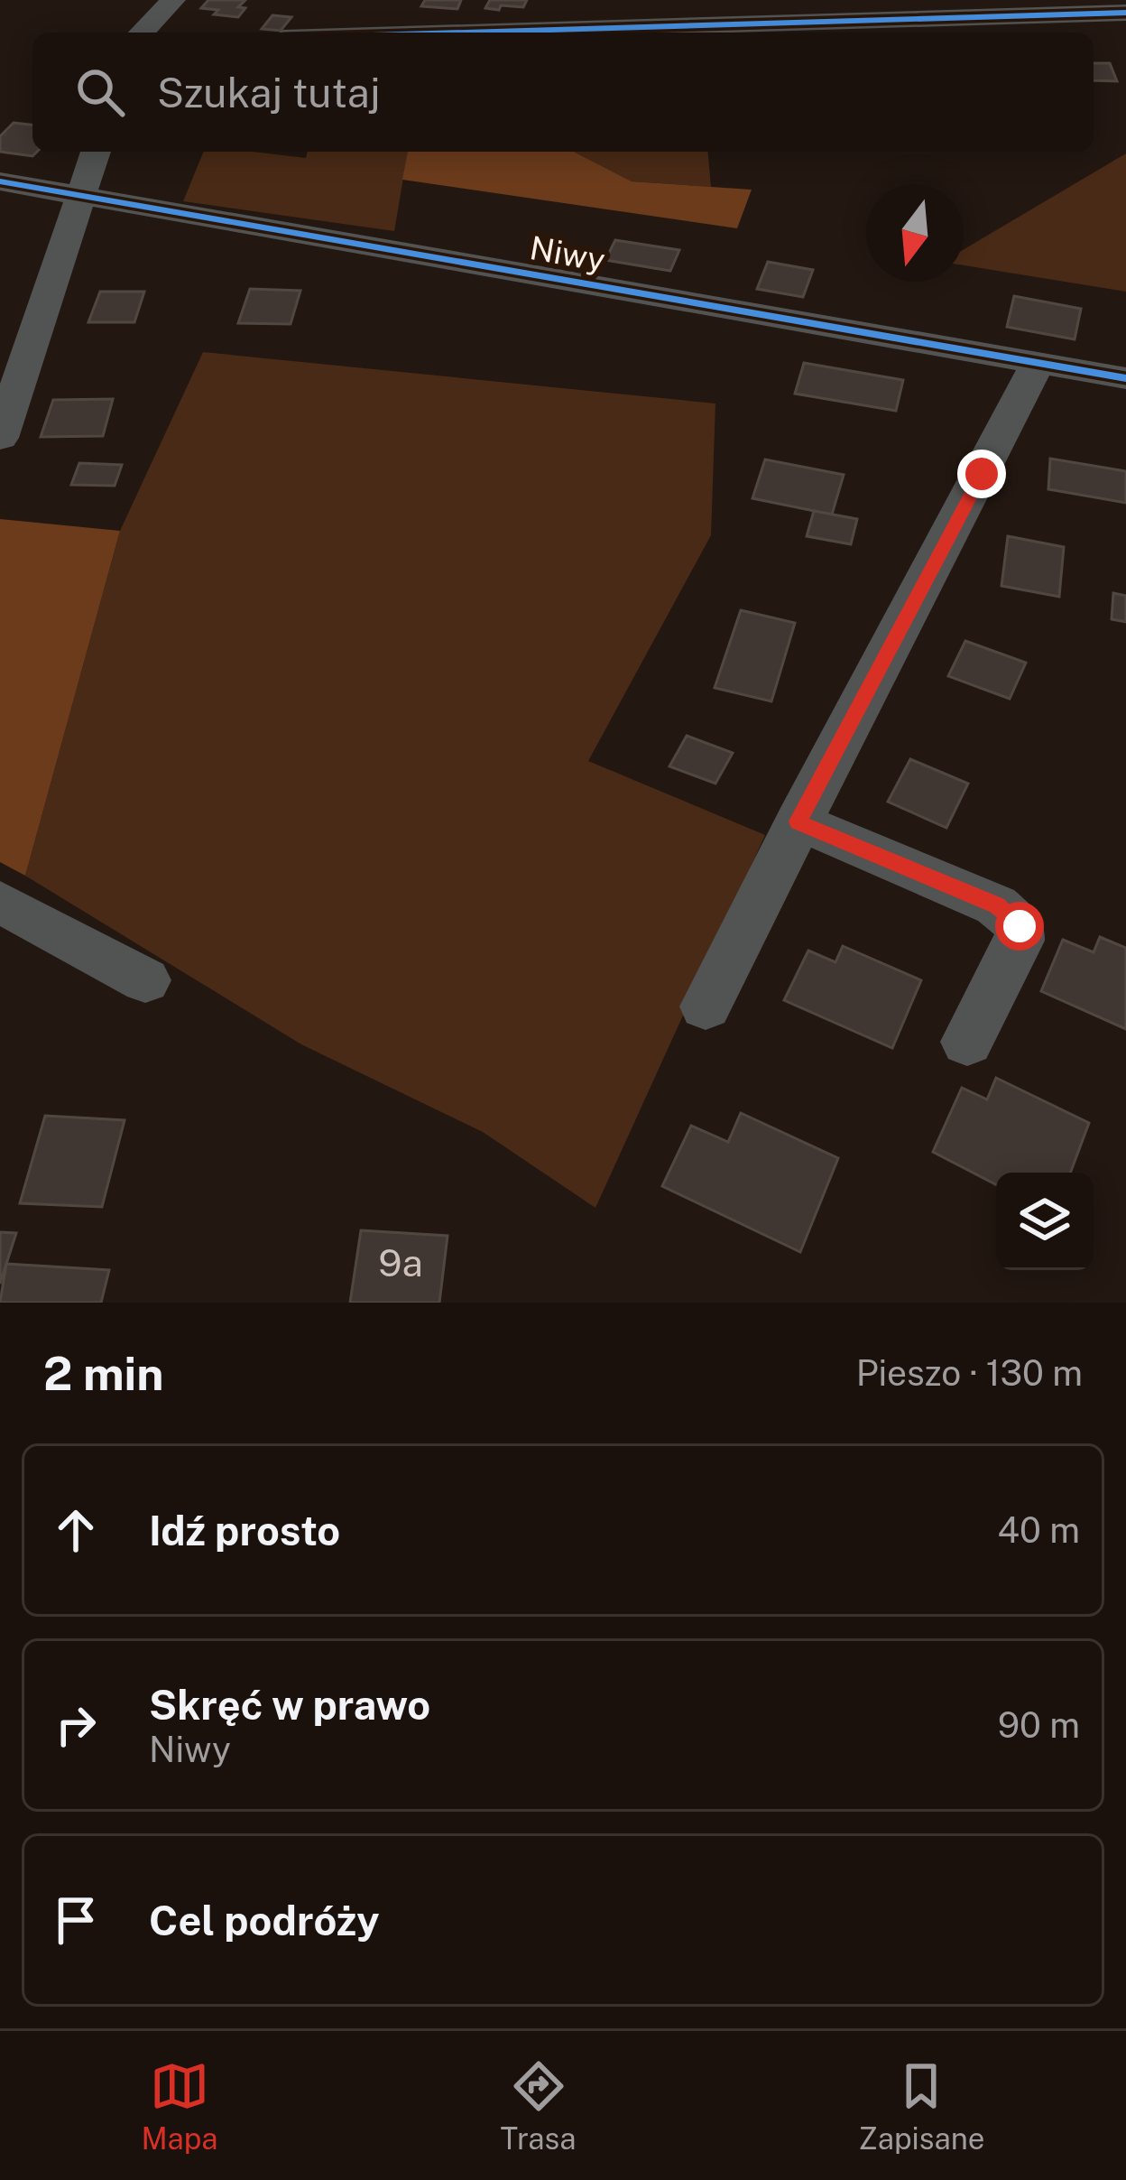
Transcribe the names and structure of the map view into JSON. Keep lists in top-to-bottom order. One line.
{"streets":{"street":["Niwy"]},"house_numbers":["9a"],"north":"bottom","page":{"search":"Szukaj tutaj","heading":["2 min","Pieszo · 130 m"],"list":[["Idź prosto","40 m"],["Skręć w prawo","Niwy","90 m"],"Cel podróży"],"nav":["Mapa","Trasa","Zapisane"]}}
